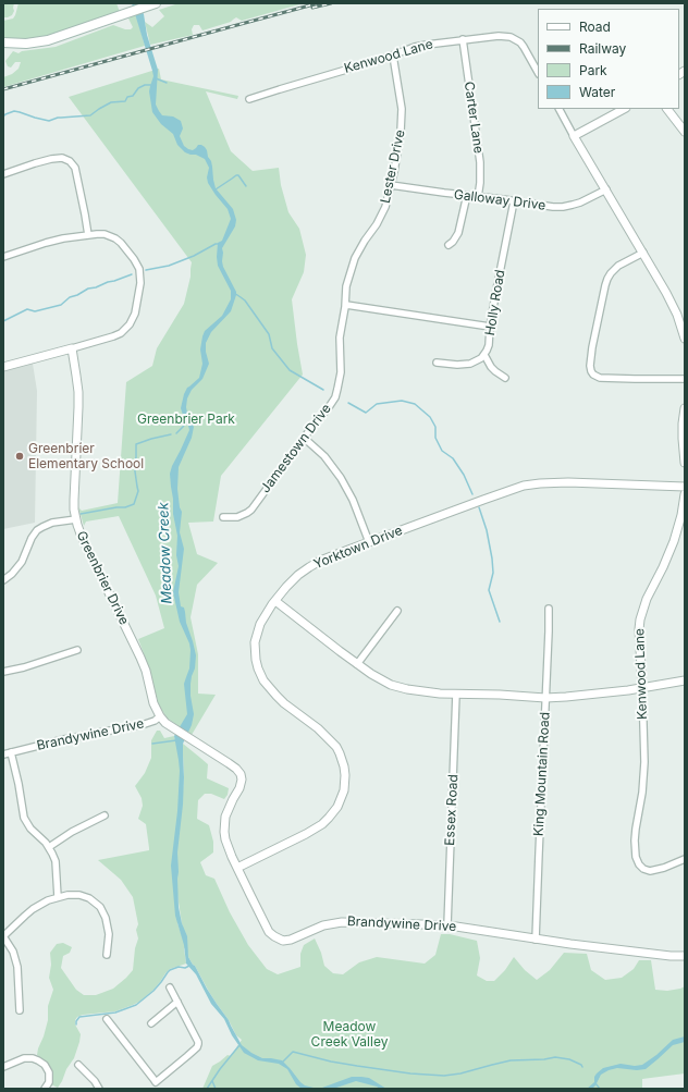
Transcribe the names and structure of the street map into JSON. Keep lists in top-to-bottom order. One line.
{"streets":{"street":["Kenwood Lane","Carter Lane","Lester Drive","Galloway Drive","Holly Road","Jamestown Drive","Yorktown Drive","Greenbrier Drive","Brandywine Drive","King Mountain Road","Essex Road"]},"crossings":[["Kenwood Lane","Carter Lane"],["Kenwood Lane","Lester Drive"],["Carter Lane","Galloway Drive"],["Lester Drive","Galloway Drive"],["Lester Drive","Jamestown Drive"],["Galloway Drive","Holly Road"],["Yorktown Drive","Brandywine Drive"],["Greenbrier Drive","Brandywine Drive"],["Brandywine Drive","King Mountain Road"],["Brandywine Drive","Essex Road"]],"water":["Meadow Creek"],"parks":["Greenbrier Park","Meadow Creek Valley"],"places":["Greenbrier Elementary School"],"legend":["Road","Railway","Park","Water"]}
